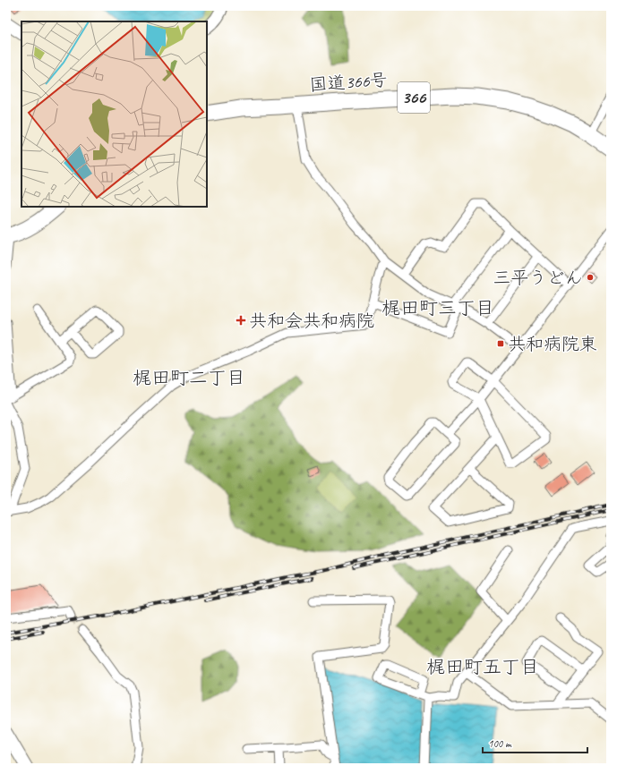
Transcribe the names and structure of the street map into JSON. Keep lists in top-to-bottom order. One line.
{"streets":{"highway":["国道366号","366"]},"districts":["梶田町三丁目","梶田町二丁目","梶田町五丁目"],"places":{"other":["三平うどん"],"health":["共和会共和病院"],"transit":["共和病院東"]},"scale_bar":"100 m"}
